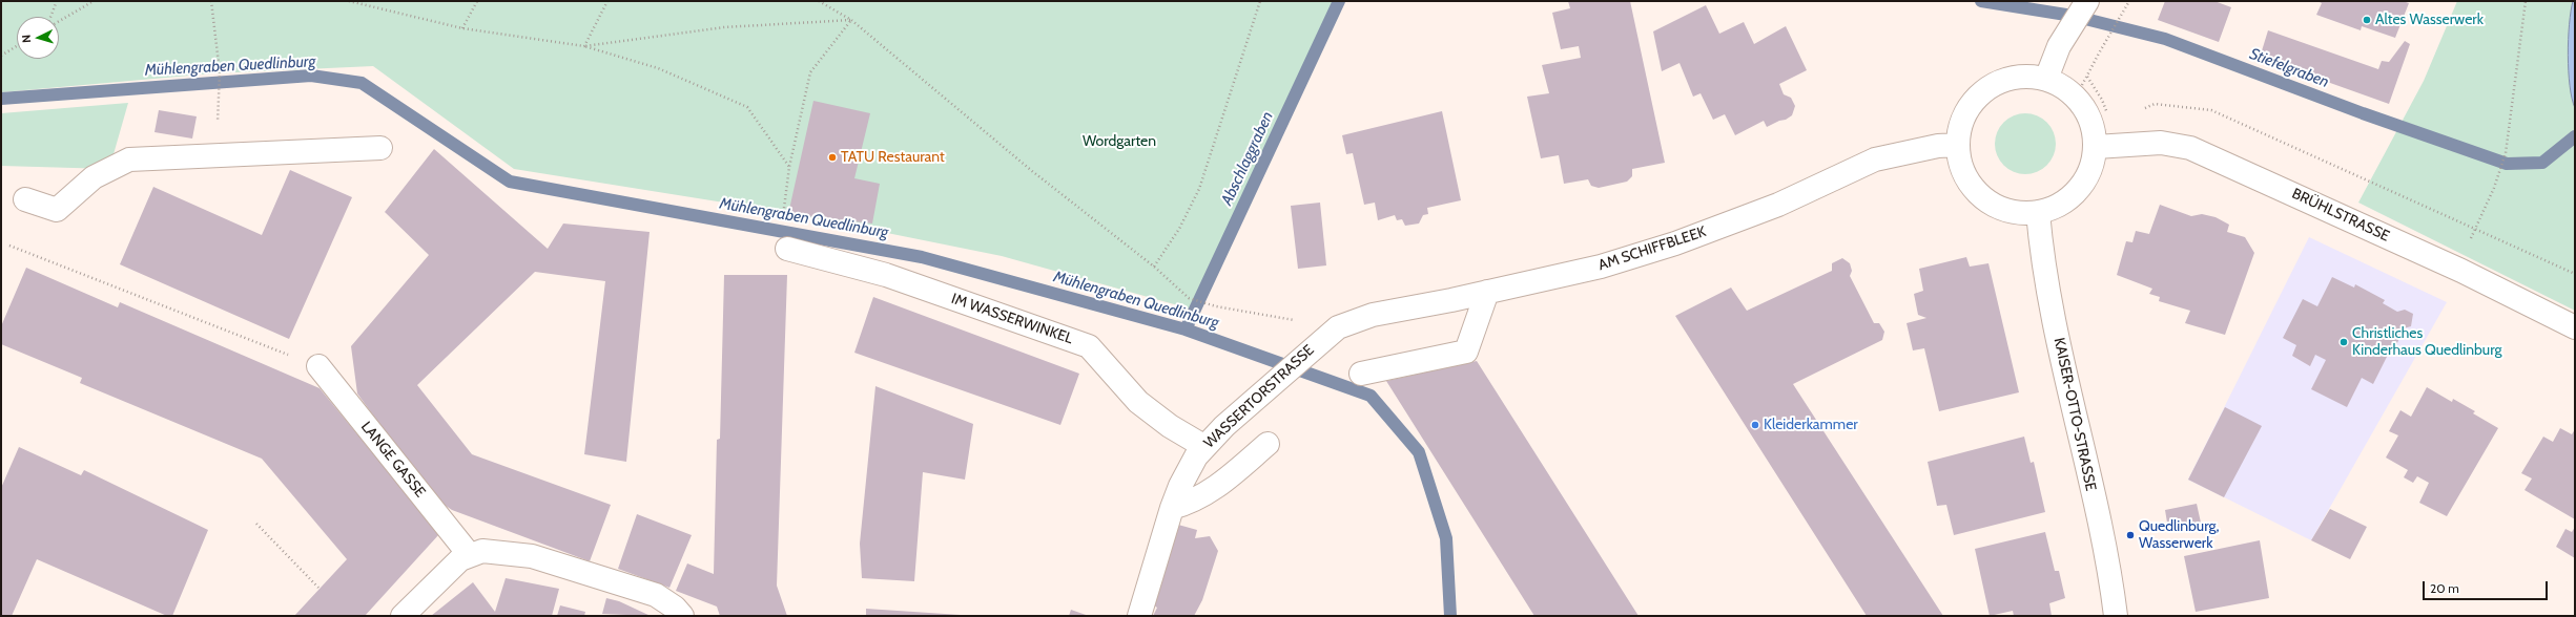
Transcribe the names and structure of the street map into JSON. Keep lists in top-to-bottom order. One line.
{"streets":{"street":["BRÜHLSTRASSE","AM SCHIFFBLEEK","IM WASSERWINKEL","WASSERTORSTRASSE","KAISER-OTTO-STRASSE","LANGE GASSE"]},"crossings":[["BRÜHLSTRASSE","AM SCHIFFBLEEK"],["BRÜHLSTRASSE","KAISER-OTTO-STRASSE"],["AM SCHIFFBLEEK","WASSERTORSTRASSE"],["AM SCHIFFBLEEK","KAISER-OTTO-STRASSE"],["IM WASSERWINKEL","WASSERTORSTRASSE"]],"water":["Mühlengraben Quedlinburg","Stiefelgraben","Abschlaggraben"],"parks":["Wordgarten"],"places":["Altes Wasserwerk","TATU Restaurant","Christliches Kinderhaus Quedlinburg","Kleiderkammer","Quedlinburg, Wasserwerk"],"scale_bar":"20 m","north":"left"}
